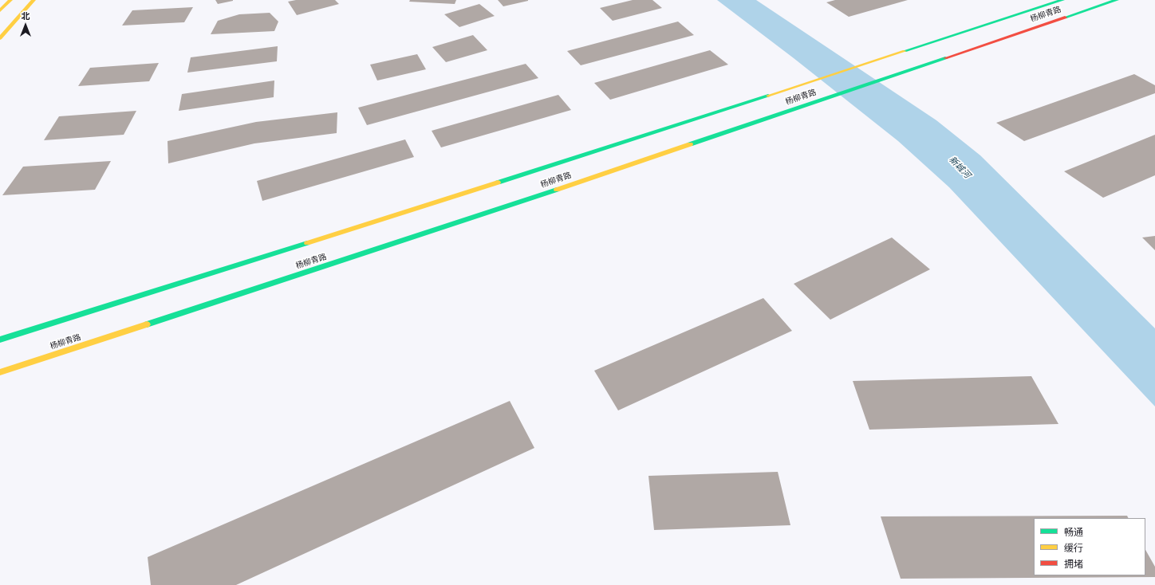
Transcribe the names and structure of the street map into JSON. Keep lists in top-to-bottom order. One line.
{"streets":{"main road":["杨柳青路"]},"water":["新城河"],"legend":["畅通","缓行","拥堵"],"north":"top"}
